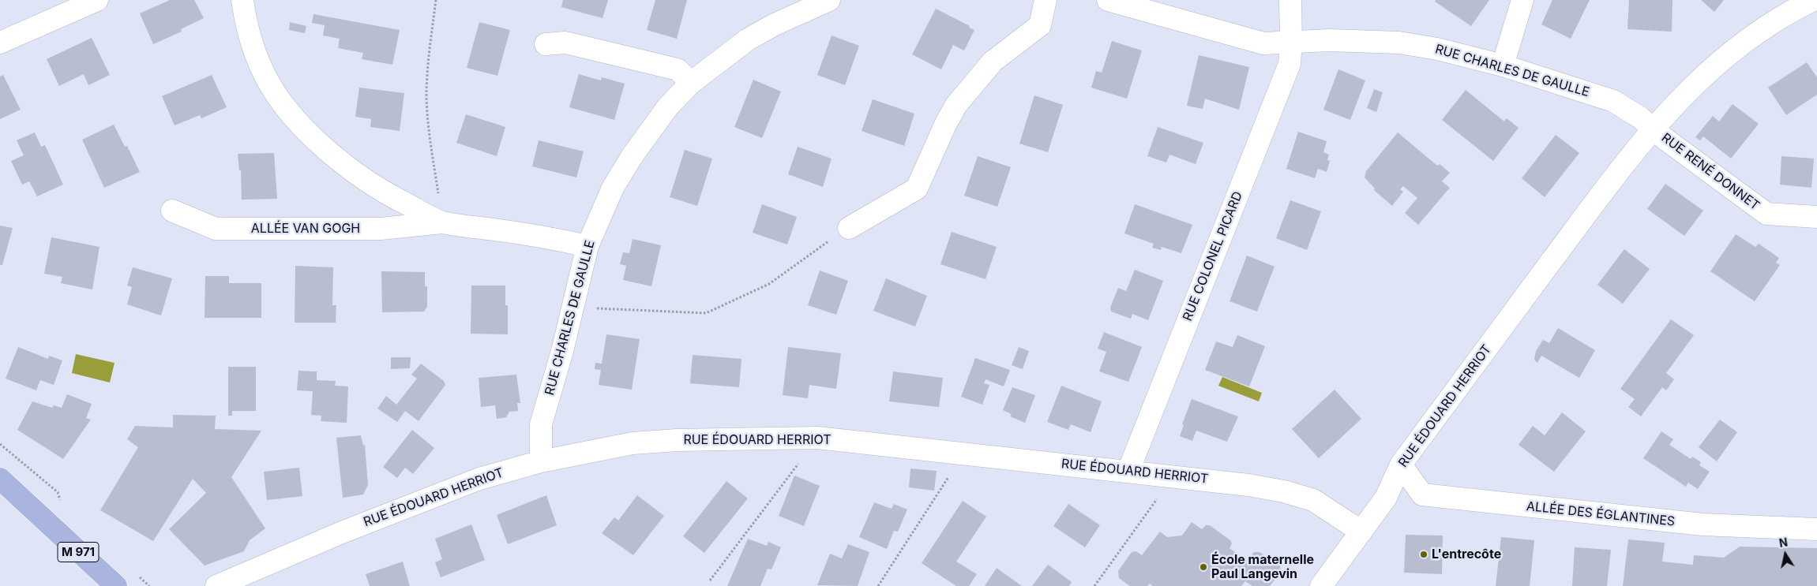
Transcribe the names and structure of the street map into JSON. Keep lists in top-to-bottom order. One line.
{"streets":{"main road":["M 971"],"street":["RUE CHARLES DE GAULLE","RUE RENÉ DONNET","ALLÉE VAN GOGH","RUE COLONEL PICARD","RUE ÉDOUARD HERRIOT","ALLÉE DES ÉGLANTINES"]},"crossings":[["RUE CHARLES DE GAULLE","RUE RENÉ DONNET"],["RUE CHARLES DE GAULLE","RUE COLONEL PICARD"],["RUE CHARLES DE GAULLE","RUE ÉDOUARD HERRIOT"],["RUE RENÉ DONNET","RUE ÉDOUARD HERRIOT"],["RUE COLONEL PICARD","RUE ÉDOUARD HERRIOT"],["RUE ÉDOUARD HERRIOT","ALLÉE DES ÉGLANTINES"]],"places":["L'entrecôte","École maternelle Paul Langevin"],"north":"top"}
